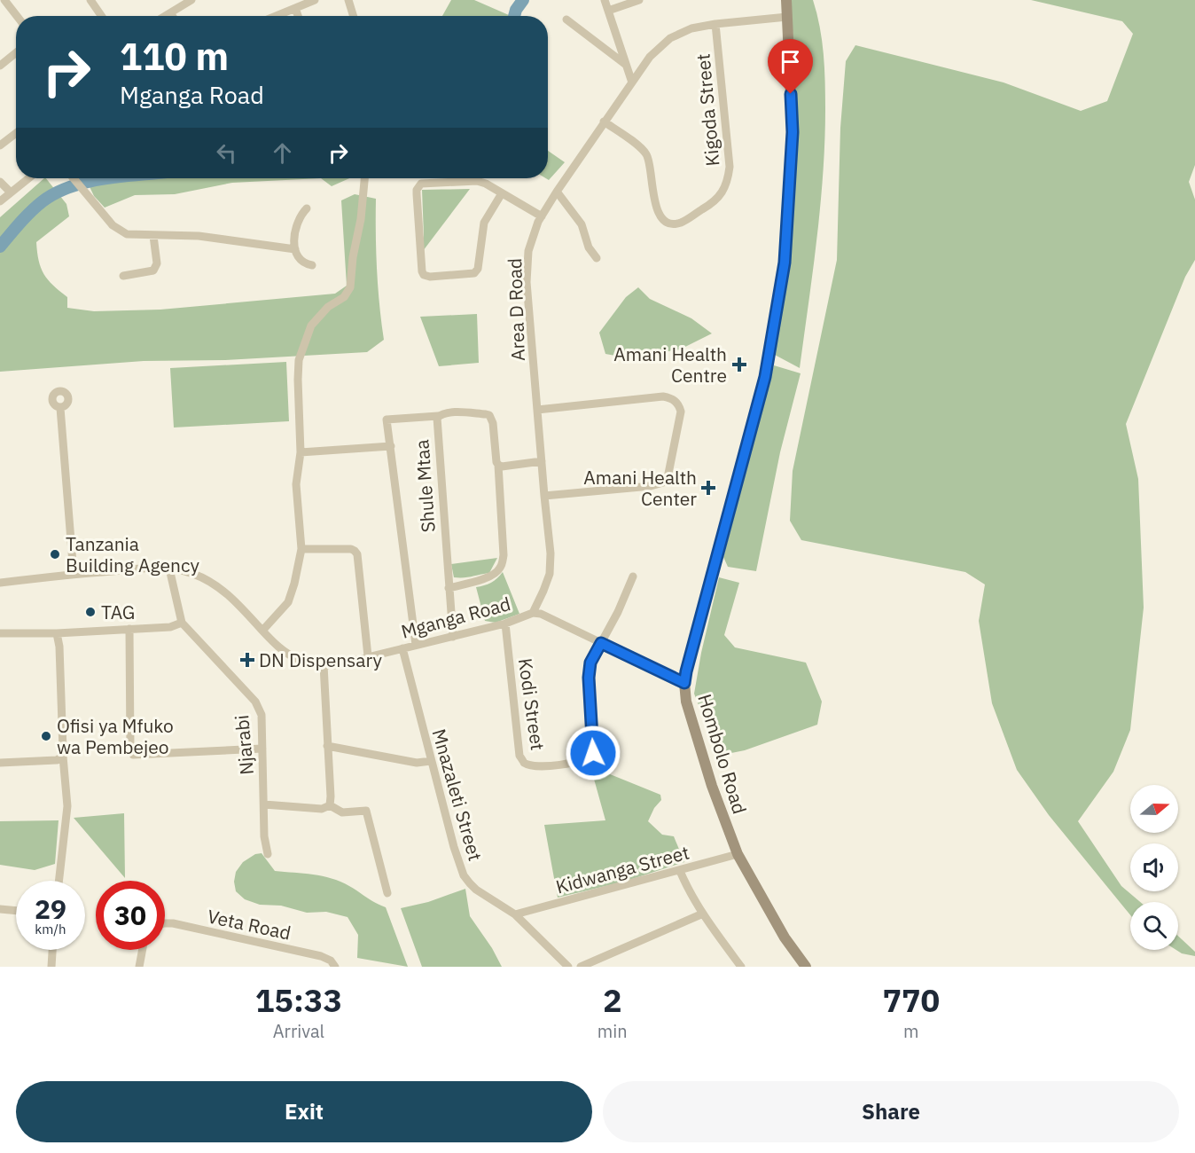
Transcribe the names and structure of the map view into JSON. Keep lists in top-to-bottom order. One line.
{"streets":{"street":["Kigoda Street","Area D Road","Shule Mtaa","Mganga Road","Kodi Street","Njarabi","Hombolo Road","Mnazaleti Street","Kidwanga Street","Veta Road"]},"crossings":[["Kigoda Street","Area D Road"],["Area D Road","Mganga Road"],["Area D Road","Hombolo Road"],["Shule Mtaa","Mganga Road"],["Mganga Road","Kodi Street"],["Mganga Road","Hombolo Road"],["Mganga Road","Mnazaleti Street"],["Hombolo Road","Kidwanga Street"],["Mnazaleti Street","Kidwanga Street"]],"places":{"health":["Amani Health Centre","Amani Health Center","DN Dispensary"],"other":["Tanzania Building Agency","TAG","Ofisi ya Mfuko wa Pembejeo"]},"north":"right","page":{"turn":["110 m","Mganga Road"],"speed":"29 km/h","limit":"30","eta":["15:33","Arrival","2","min","770","m"],"buttons":["Exit","Share"]}}
